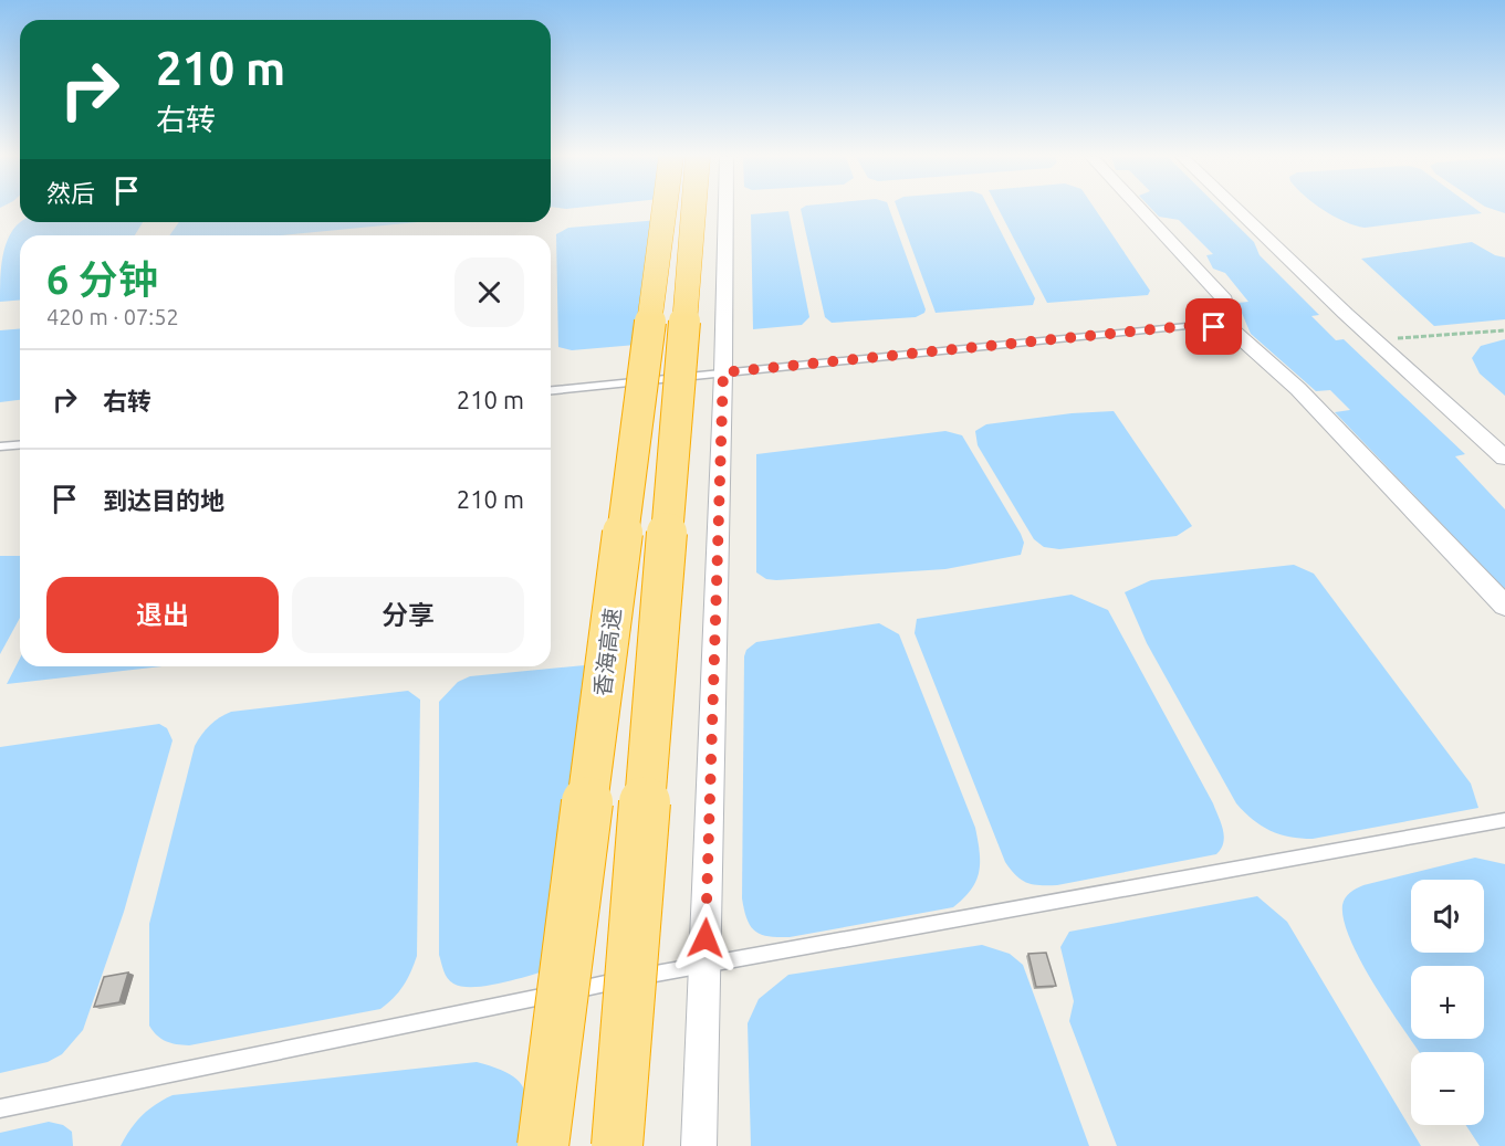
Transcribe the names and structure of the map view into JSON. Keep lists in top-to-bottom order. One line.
{"streets":{"highway":["香海高速"]},"page":{"turn":["210 m","右转"],"then":"然后","heading":["6 分钟","420 m · 07:52"],"list":[{"name":"右转","value":"210 m"},{"name":"到达目的地","value":"210 m"}],"buttons":["退出","分享"],"map_buttons":["+","−"]}}
